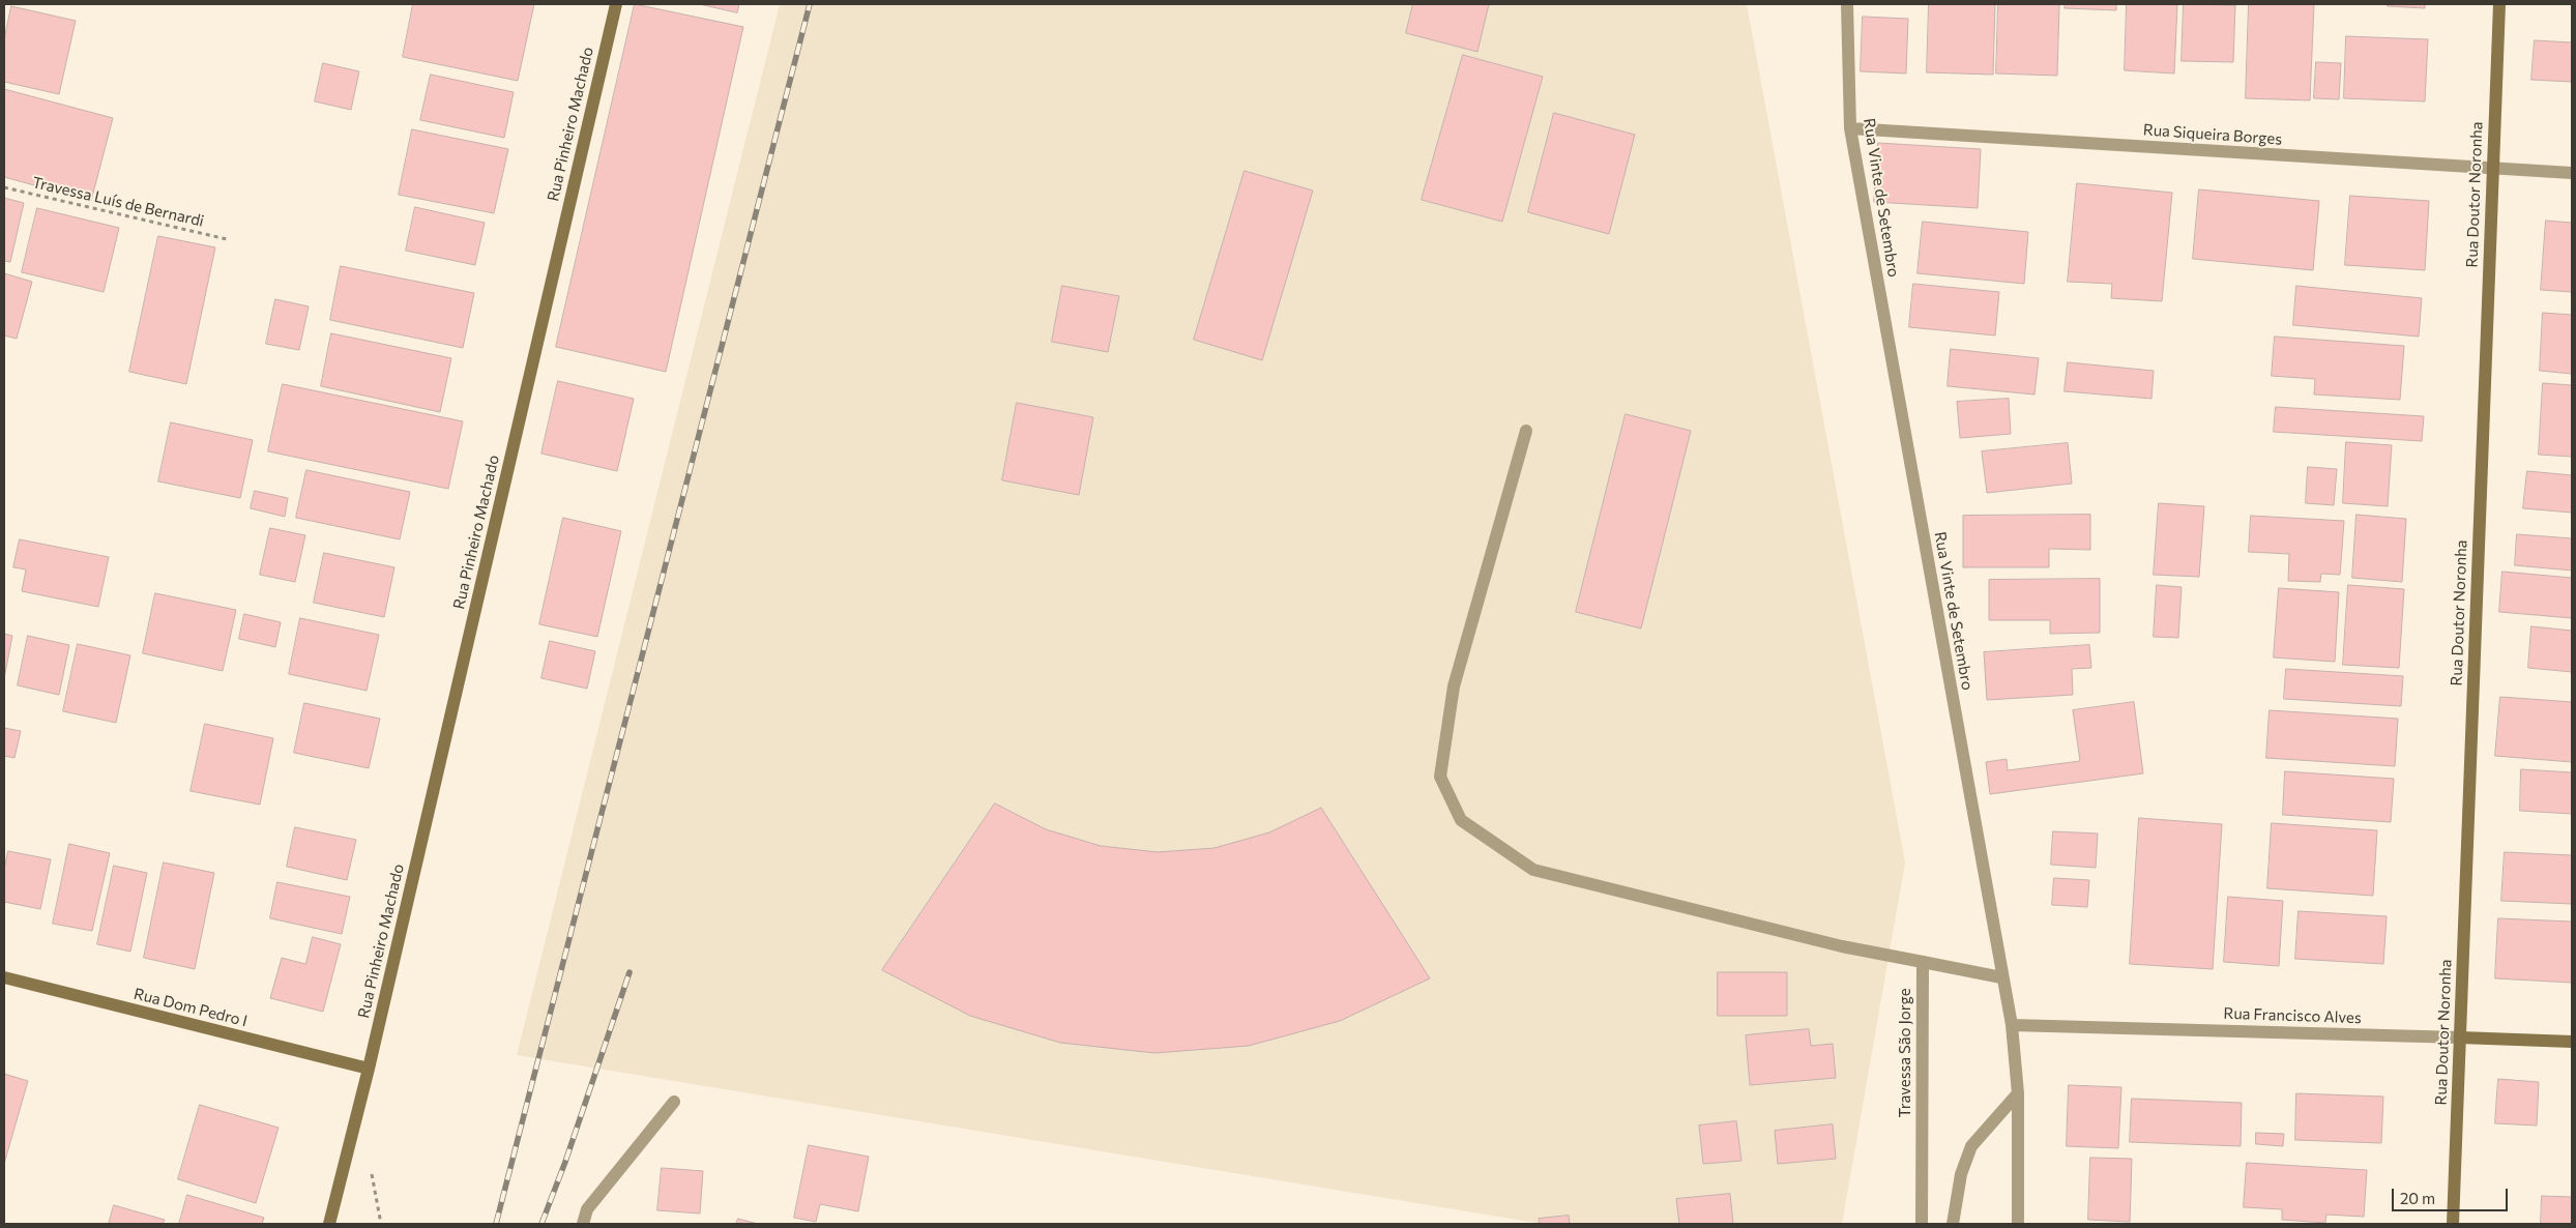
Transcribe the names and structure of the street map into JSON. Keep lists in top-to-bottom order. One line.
{"streets":{"street":["Rua Pinheiro Machado","Rua Siqueira Borges","Rua Doutor Noronha","Rua Vinte de Setembro","Rua Dom Pedro I","Rua Francisco Alves","Travessa São Jorge"],"path":["Travessa Luís de Bernardi"]},"crossings":[["Rua Pinheiro Machado","Rua Dom Pedro I"],["Rua Siqueira Borges","Rua Doutor Noronha"],["Rua Siqueira Borges","Rua Vinte de Setembro"],["Rua Doutor Noronha","Rua Francisco Alves"],["Rua Vinte de Setembro","Rua Francisco Alves"]],"scale_bar":"20 m"}
